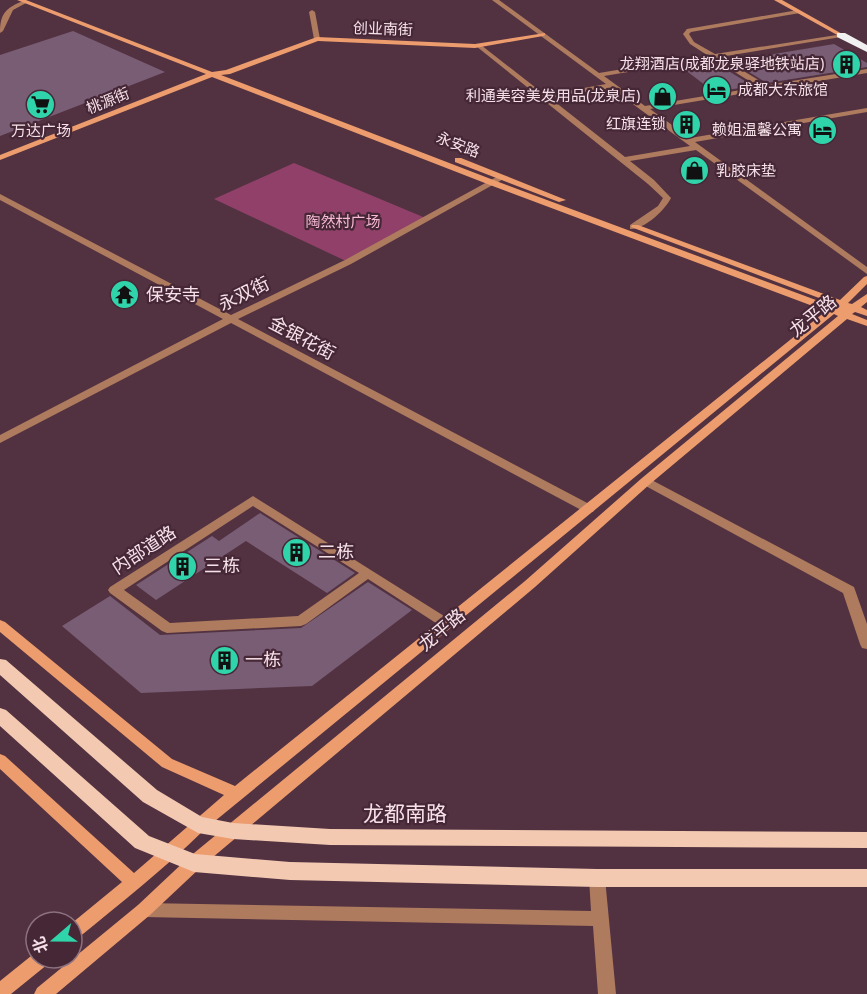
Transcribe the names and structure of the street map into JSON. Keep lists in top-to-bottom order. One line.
{"streets":{"main road":["龙都南路"],"street":["创业南街","桃源街","永安路","永双街","龙平路","金银花街","内部道路"]},"crossings":[["创业南街","桃源街"],["创业南街","永安路"],["桃源街","永安路"],["永安路","永双街"],["永安路","龙平路"],["永双街","金银花街"],["龙平路","金银花街"],["龙平路","内部道路"],["龙平路","龙都南路"]],"parks":["陶然村广场"],"places":{"building":["龙翔酒店(成都龙泉驿地铁站店)","红旗连锁","二栋","三栋","一栋"],"hotel":["成都大东旅馆","赖姐温馨公寓"],"shop":["利通美容美发用品(龙泉店)","乳胶床垫"],"supermarket":["万达广场"],"temple":["保安寺"]},"north":"left"}
